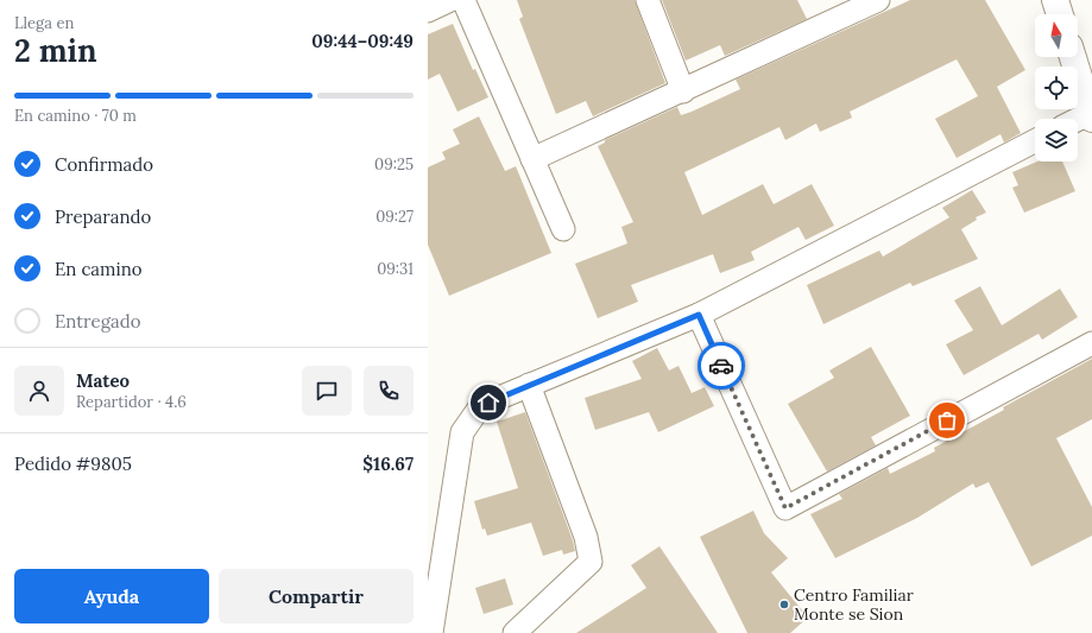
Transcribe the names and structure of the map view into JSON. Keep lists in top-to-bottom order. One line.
{"places":["Centro Familiar Monte se Sion"],"north":"top","page":{"heading":["2 min","Llega en","09:44–09:49"],"panel":["Mateo","Repartidor · 4.6","Pedido #9805","$16.67"],"bar":"En camino · 70 m","list":[["Confirmado","09:25"],["Preparando","09:27"],["En camino","09:31"],"Entregado"],"buttons":["Ayuda","Compartir"]}}
